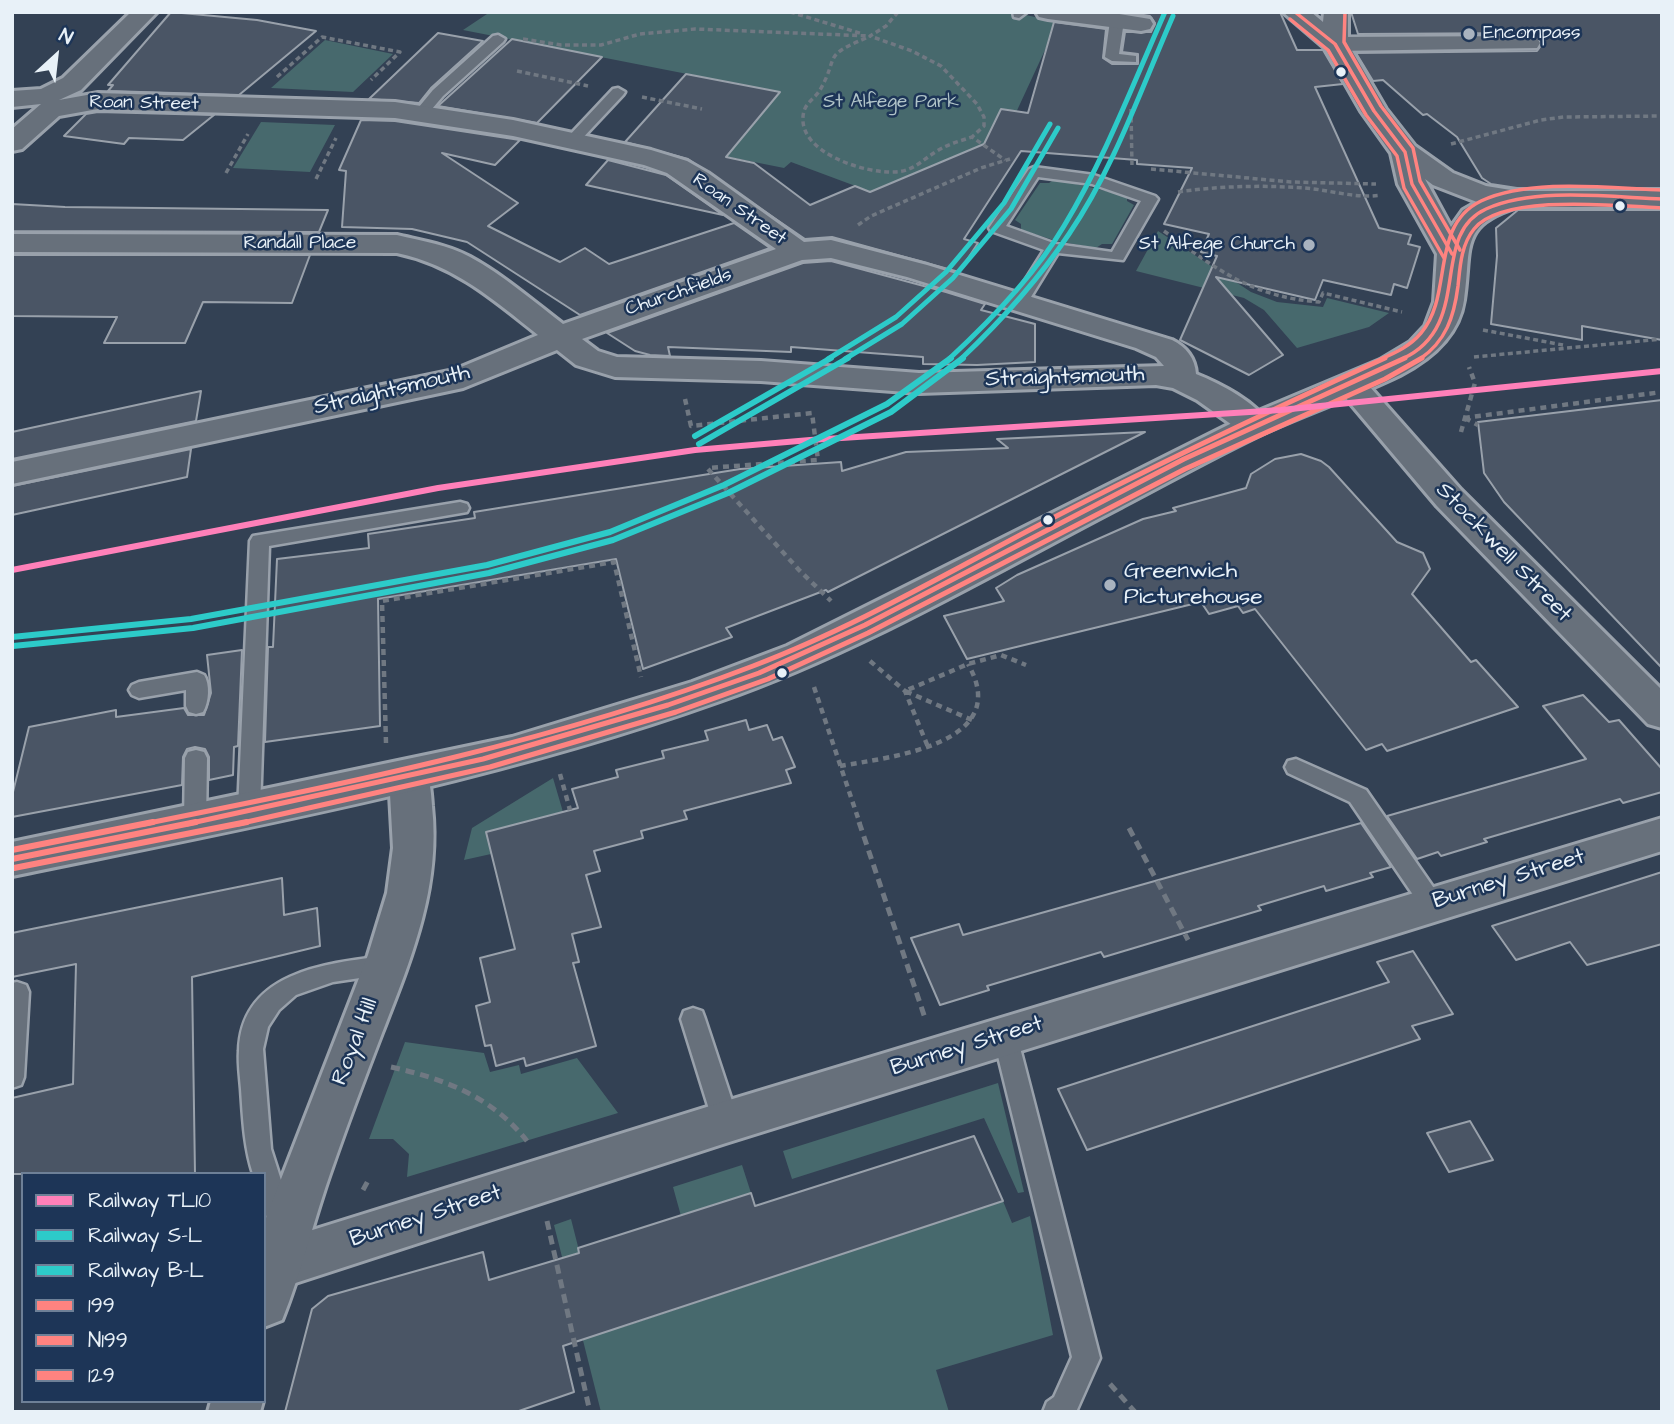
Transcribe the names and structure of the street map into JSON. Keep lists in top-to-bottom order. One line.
{"streets":{"street":["Roan Street","Randall Place","Churchfields","Straightsmouth","Stockwell Street","Burney Street","Royal Hill"]},"crossings":[["Roan Street","Churchfields"],["Roan Street","Straightsmouth"],["Randall Place","Churchfields"],["Randall Place","Straightsmouth"],["Churchfields","Straightsmouth"],["Burney Street","Royal Hill"]],"parks":["St Alfege Park"],"places":["Encompass","St Alfege Church","Greenwich Picturehouse"],"lines":["rail line S-L","transit line 199","transit line 129","rail line B-L","transit line N199","rail line TL10"],"legend":["Railway TL10","Railway S-L","Railway B-L","199","N199","129"],"north":"top right"}
